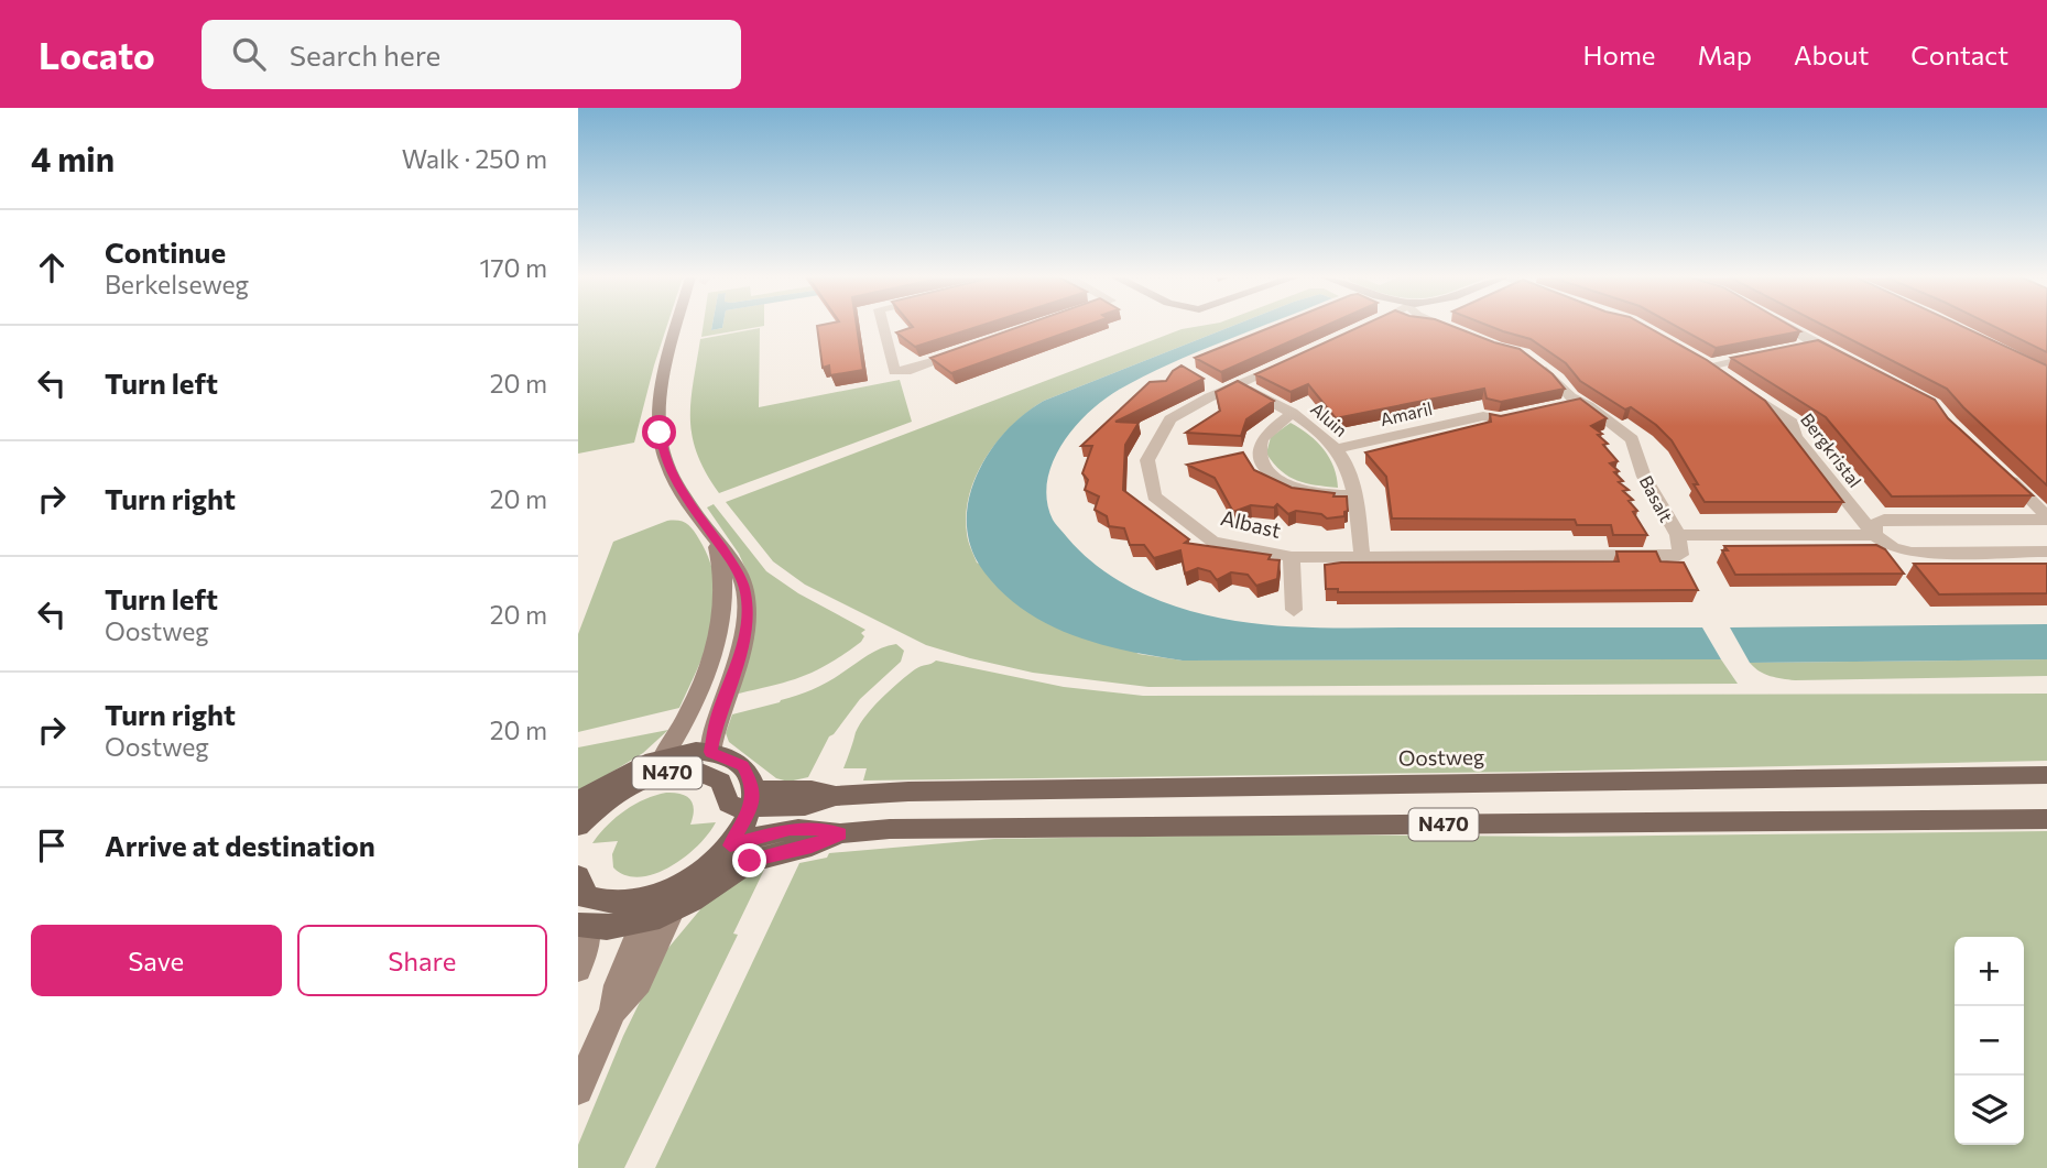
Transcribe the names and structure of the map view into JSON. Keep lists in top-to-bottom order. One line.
{"streets":{"main road":["Oostweg","N470"],"street":["Amaril","Aluin","Bergkristal","Basalt","Albast"]},"crossings":[["Amaril","Aluin"],["Aluin","Albast"],["Bergkristal","Basalt"],["Basalt","Albast"],["Oostweg","N470"]],"page":{"header":"Locato","search":"Search here","nav":["Home","Map","About","Contact"],"heading":["4 min","Walk · 250 m"],"list":[["Continue","Berkelseweg","170 m"],["Turn left","20 m"],["Turn right","20 m"],["Turn left","Oostweg","20 m"],["Turn right","Oostweg","20 m"],"Arrive at destination"],"buttons":["Save","Share"],"map_buttons":["+","−"]}}
